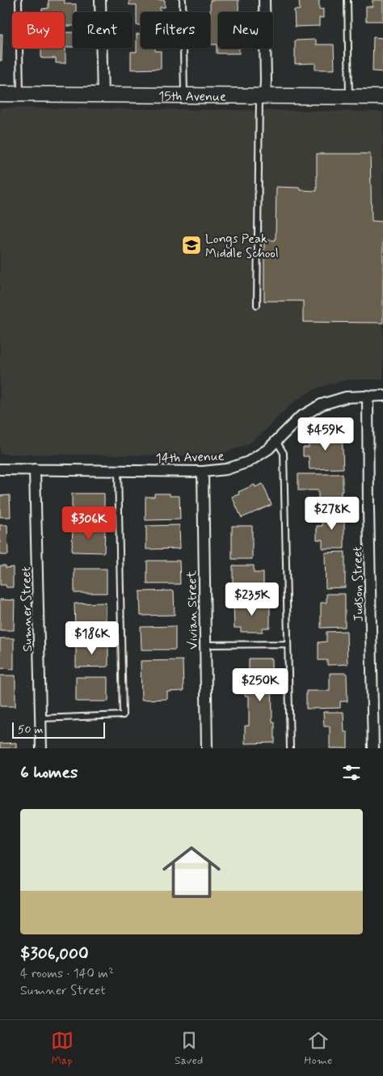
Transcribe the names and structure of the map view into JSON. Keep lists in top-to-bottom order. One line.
{"streets":{"street":["15th Avenue","14th Avenue","Judson Street","Sumner Street","Vivian Street"]},"crossings":[["14th Avenue","Judson Street"],["14th Avenue","Sumner Street"],["14th Avenue","Vivian Street"]],"places":{"school or university":["Longs Peak Middle School"]},"scale_bar":"50 m","page":{"chip":["Buy","Rent","Filters","New"],"price":["$459K","$278K","$306K","$235K","$186K","$250K"],"scale":"50 m","heading":"6 homes","list":[{"name":"$306,000","note":"4 rooms · 140 m² · Sumner Street"}],"tabs":["Map","Saved","Home"]}}
